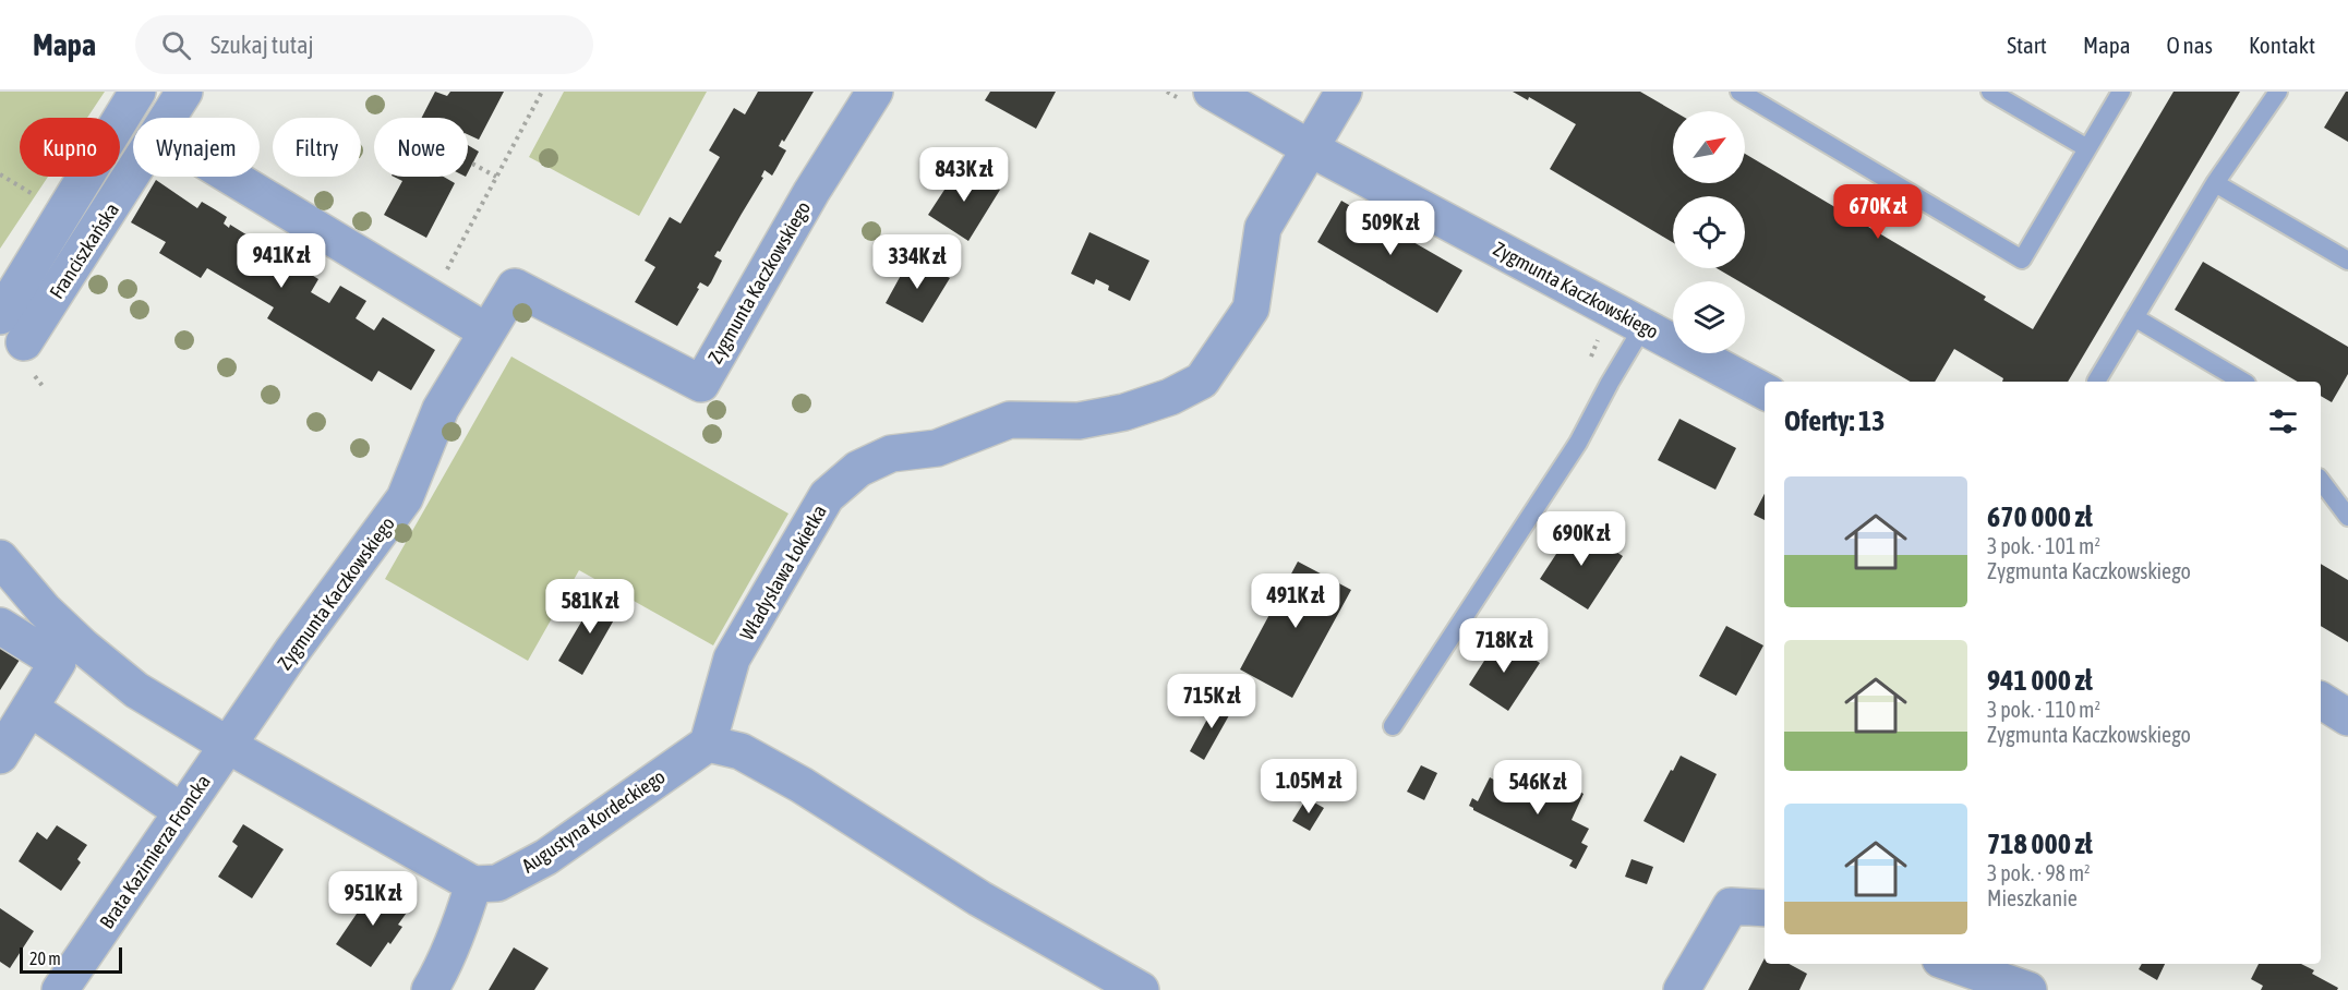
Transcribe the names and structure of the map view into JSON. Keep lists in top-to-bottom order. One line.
{"streets":{"street":["Franciszkańska","Zygmunta Kaczkowskiego","Władysława Łokietka","Augustyna Kordeckiego","Brata Kazimierza Froncka"]},"crossings":[["Zygmunta Kaczkowskiego","Władysława Łokietka"],["Zygmunta Kaczkowskiego","Brata Kazimierza Froncka"],["Władysława Łokietka","Augustyna Kordeckiego"]],"scale_bar":"20 m","north":"top right","page":{"header":"Mapa","search":"Szukaj tutaj","nav":["Start","Mapa","O nas","Kontakt"],"chip":["Kupno","Wynajem","Filtry","Nowe"],"price":["843K zł","670K zł","509K zł","941K zł","334K zł","690K zł","491K zł","581K zł","718K zł","715K zł","1.05M zł","546K zł","951K zł"],"heading":"Oferty: 13","list":[{"name":"670 000 zł","note":"3 pok. · 101 m² · Zygmunta Kaczkowskiego"},{"name":"941 000 zł","note":"3 pok. · 110 m² · Zygmunta Kaczkowskiego"},{"name":"718 000 zł","note":"3 pok. · 98 m² · Mieszkanie"}],"scale":"20 m"}}
